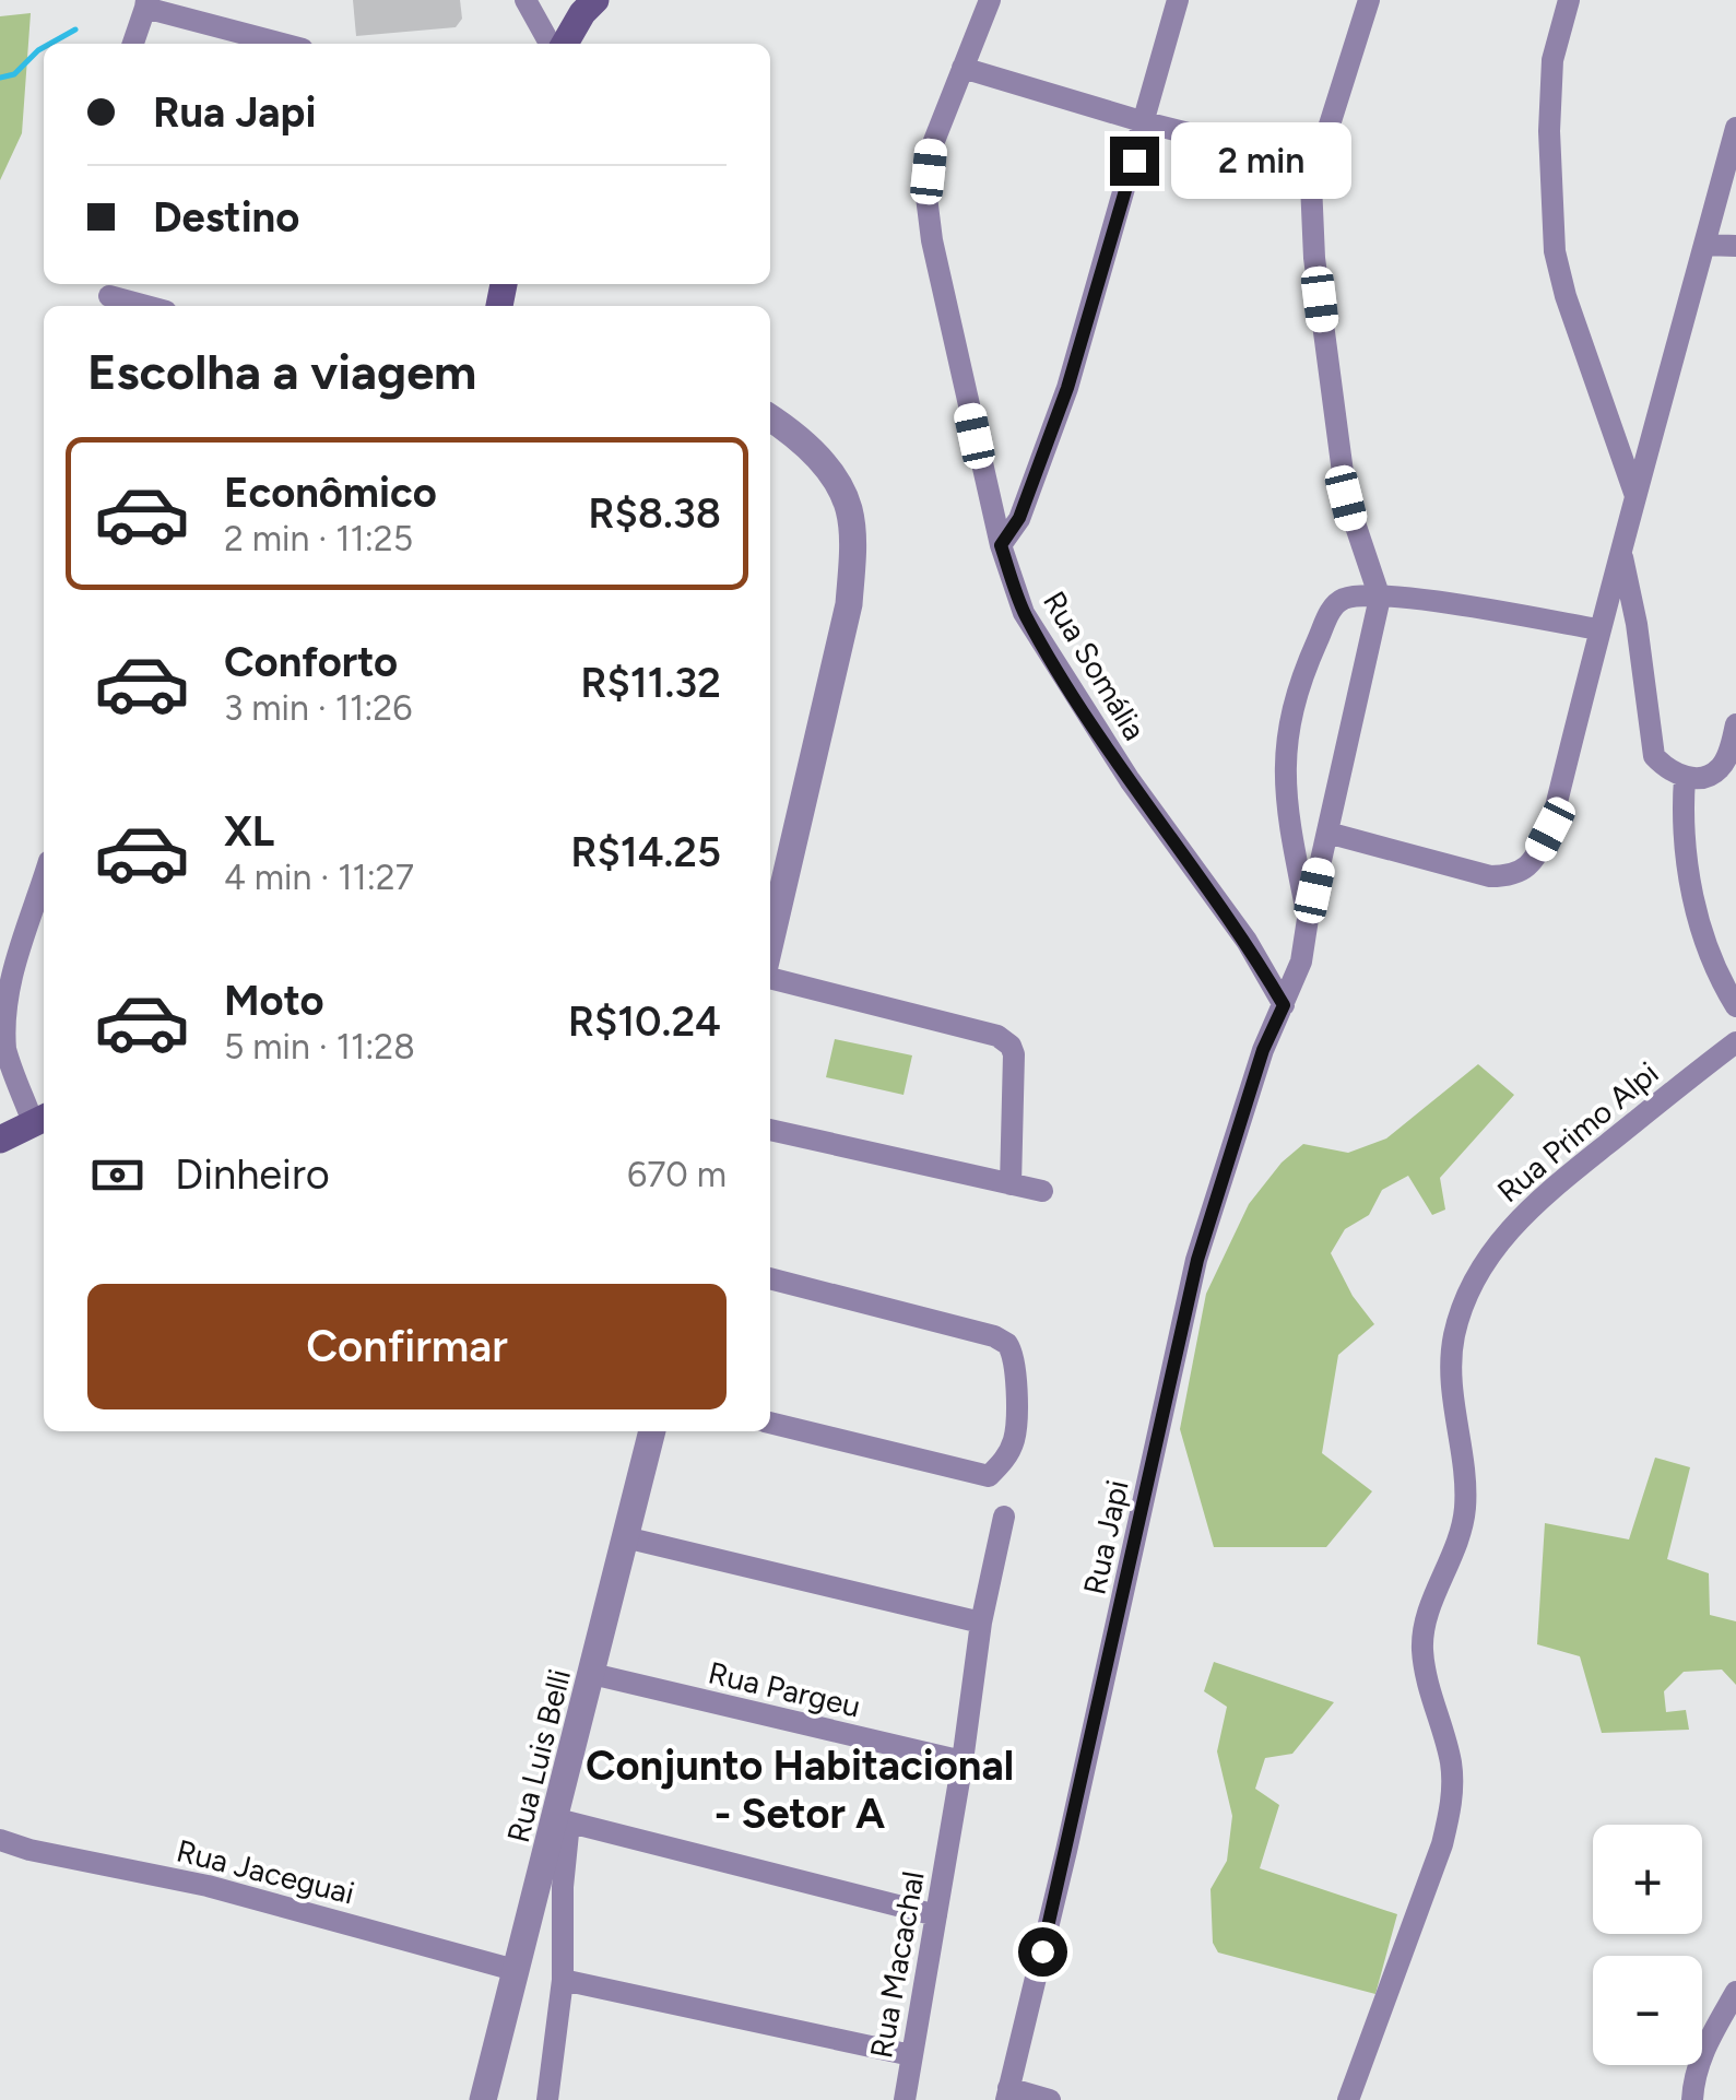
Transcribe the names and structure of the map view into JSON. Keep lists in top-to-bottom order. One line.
{"streets":{"street":["Rua Somália","Rua Primo Alpi","Rua Japi","Rua Pargeu","Rua Luis Belli","Rua Jaceguai","Rua Macachal"]},"crossings":[["Rua Somália","Rua Japi"],["Rua Pargeu","Rua Luis Belli"],["Rua Pargeu","Rua Macachal"],["Rua Luis Belli","Rua Jaceguai"]],"districts":["Conjunto Habitacional - Setor A"],"page":{"banner":["Rua Japi","Destino"],"bubble":"2 min","heading":"Escolha a viagem","list":[{"name":"Econômico","note":"2 min · 11:25","value":"R$8.38"},{"name":"Conforto","note":"3 min · 11:26","value":"R$11.32"},{"name":"XL","note":"4 min · 11:27","value":"R$14.25"},{"name":"Moto","note":"5 min · 11:28","value":"R$10.24"}],"pay":["Dinheiro","670 m"],"buttons":"Confirmar","map_buttons":["+","−"]}}
